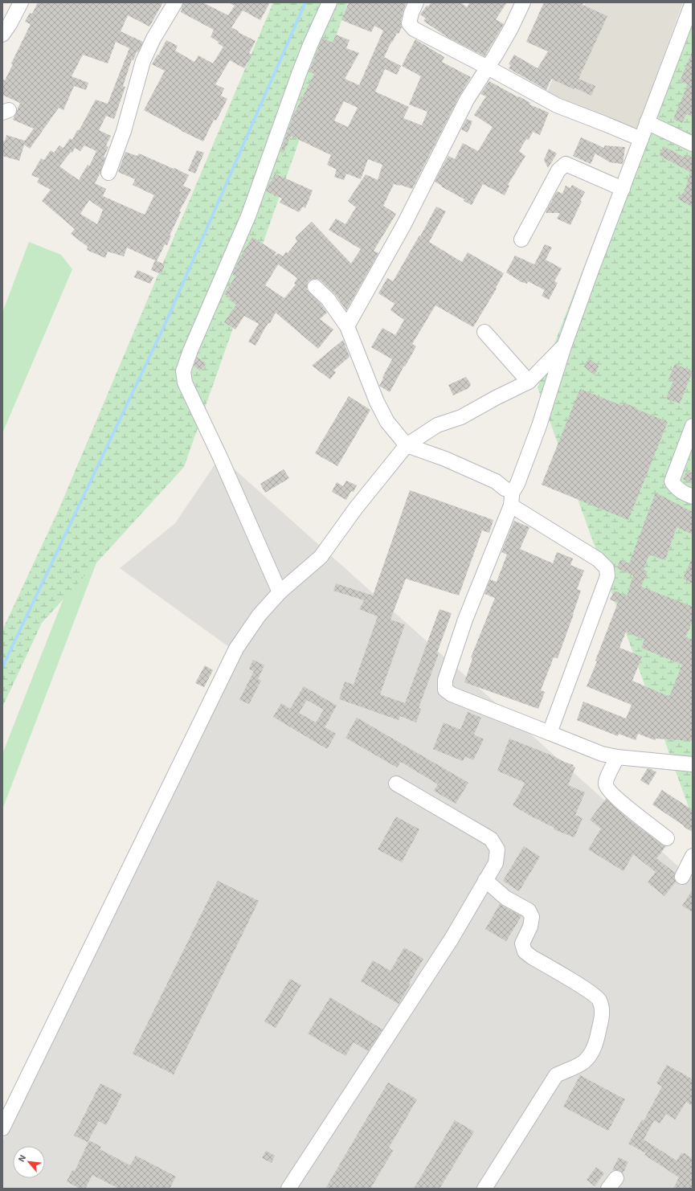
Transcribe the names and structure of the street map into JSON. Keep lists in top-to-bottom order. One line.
{"north":"top left"}
